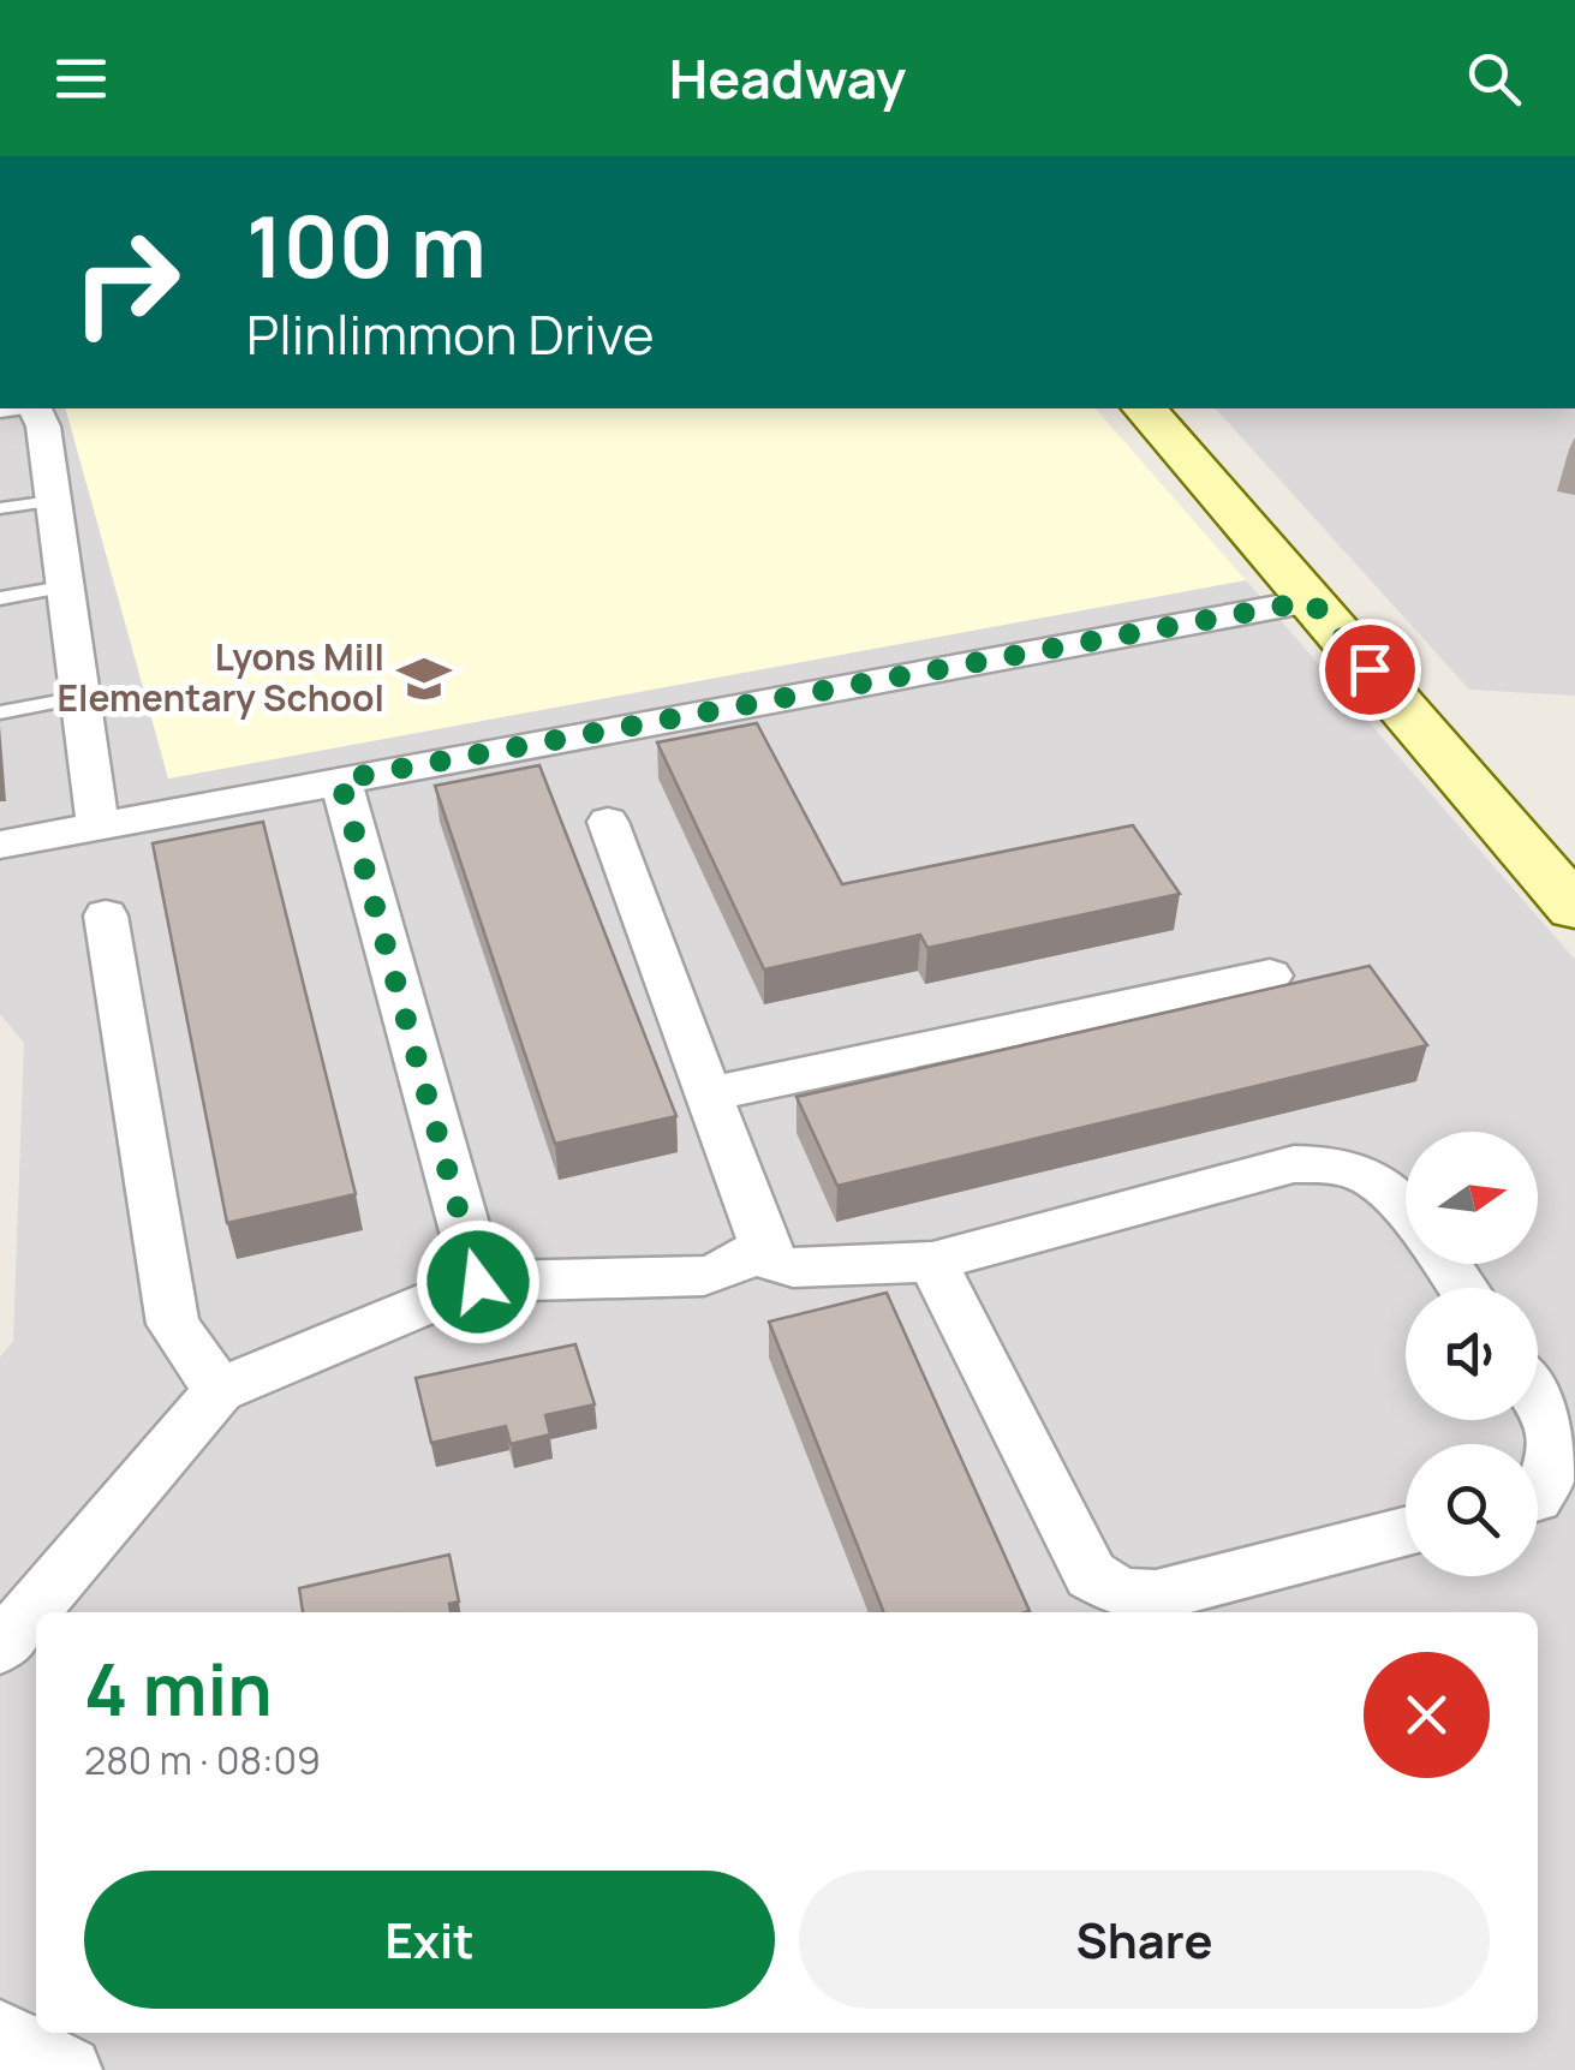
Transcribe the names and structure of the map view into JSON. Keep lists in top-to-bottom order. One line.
{"places":{"school or university":["Lyons Mill Elementary School"]},"north":"right","page":{"header":"Headway","turn":["100 m","Plinlimmon Drive"],"heading":["4 min","280 m · 08:09"],"buttons":["Exit","Share"]}}
